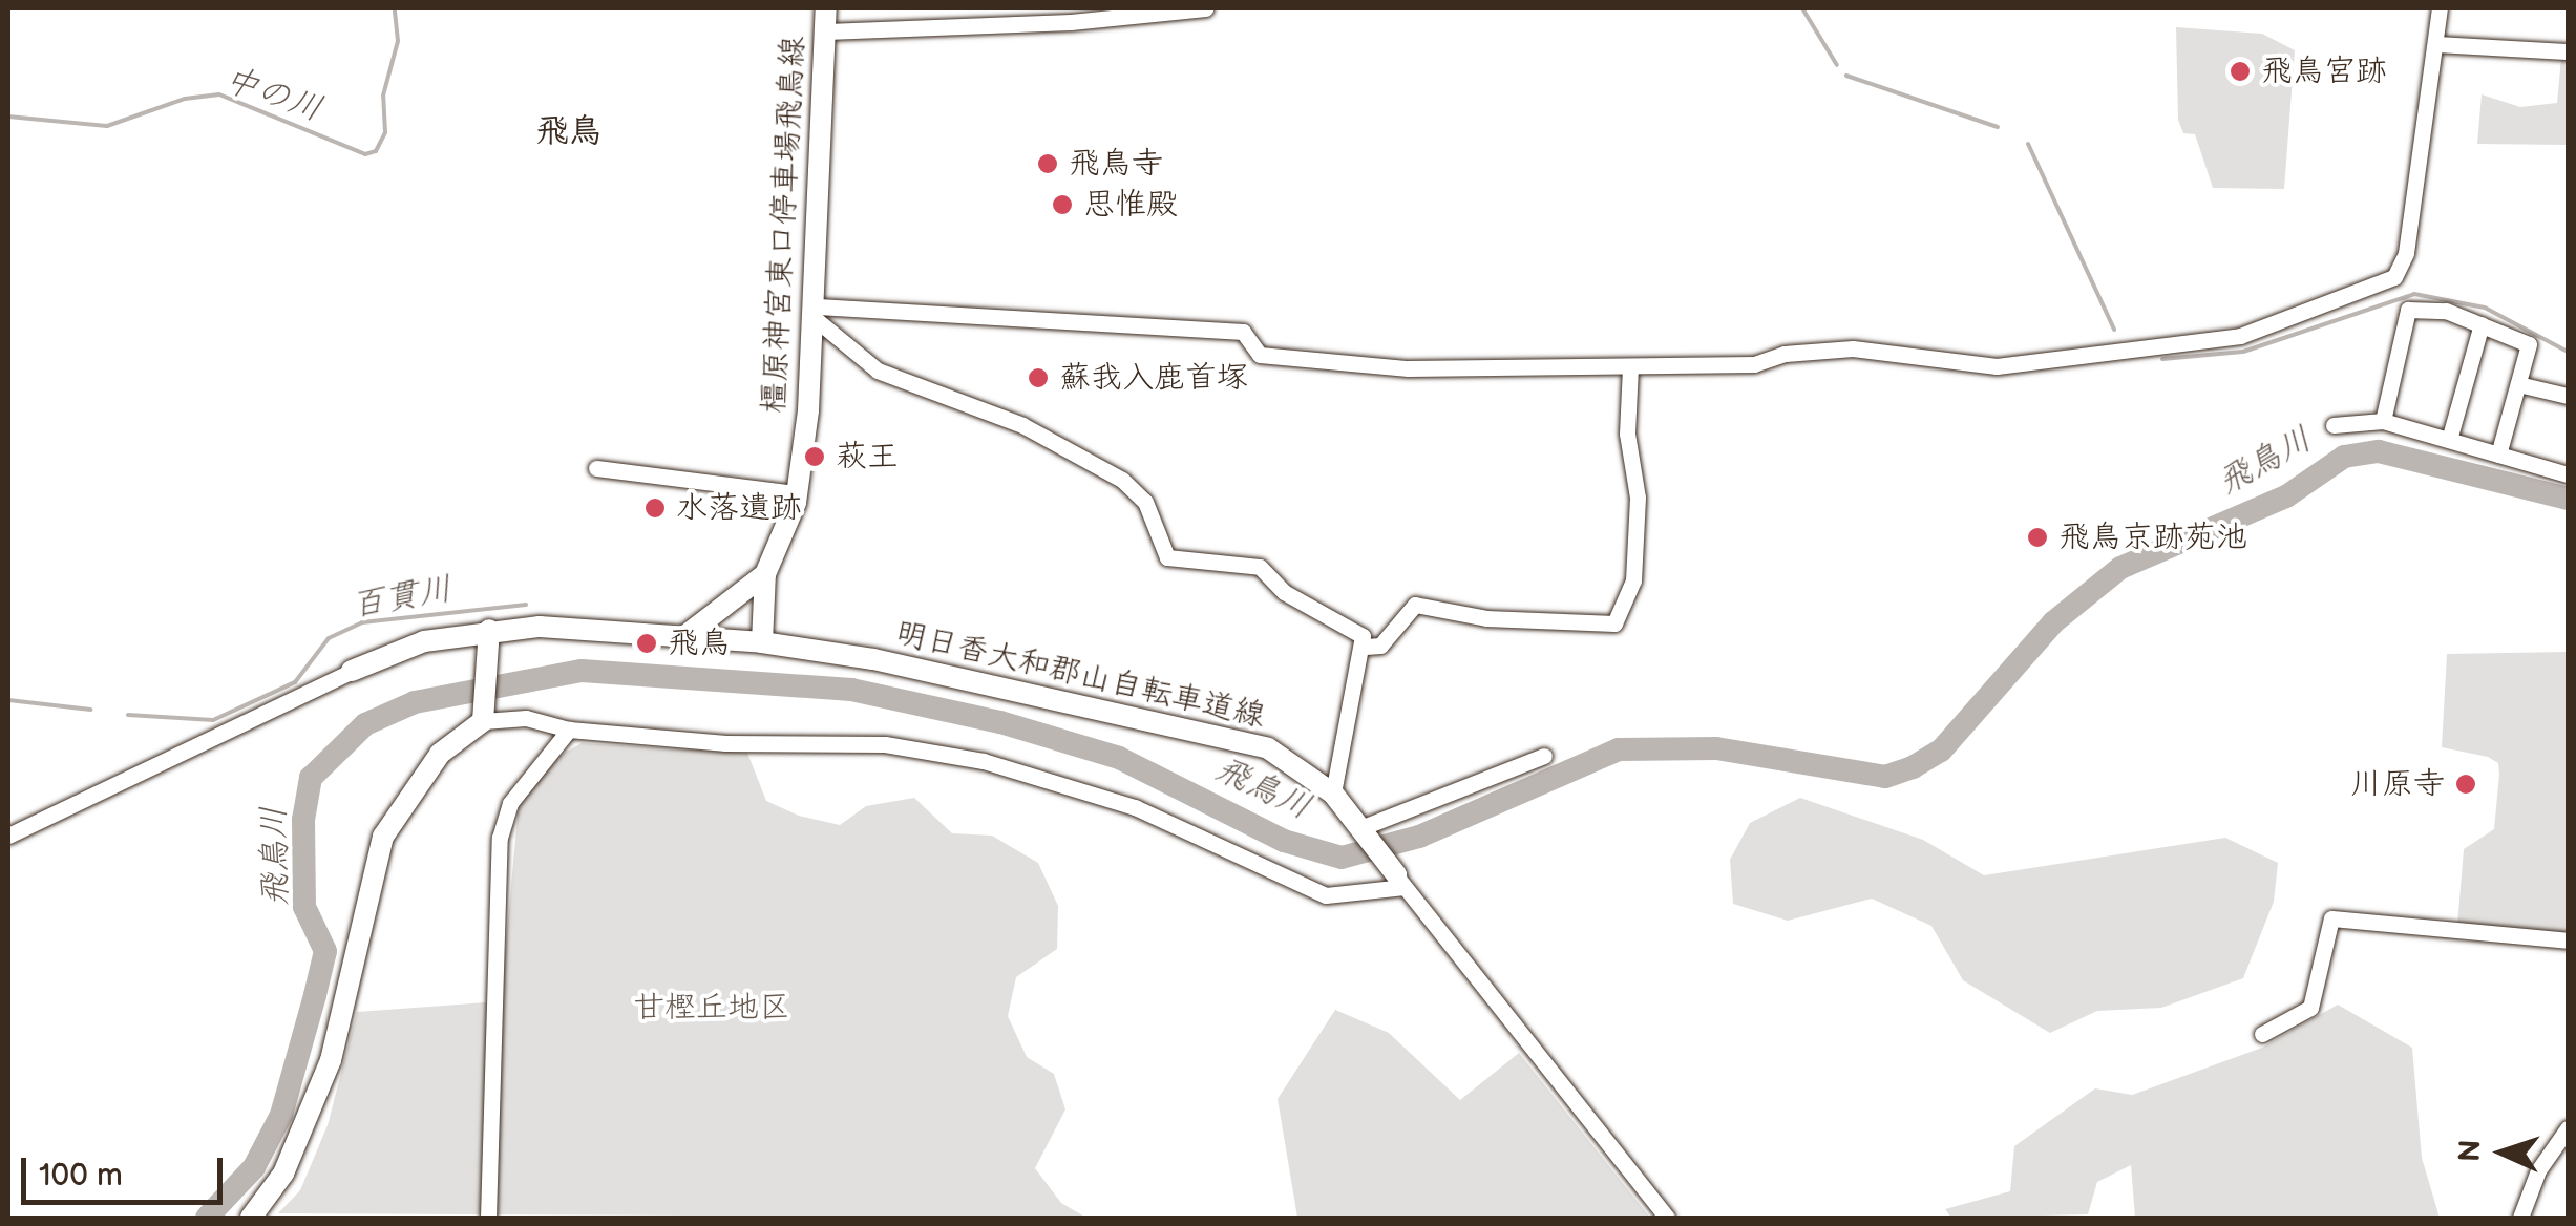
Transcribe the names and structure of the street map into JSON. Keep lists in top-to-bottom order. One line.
{"streets":{"main road":["橿原神宮東口停車場飛鳥線","明日香大和郡山自転車道線"]},"crossings":[["橿原神宮東口停車場飛鳥線","明日香大和郡山自転車道線"]],"districts":["飛鳥"],"water":["中の川","飛鳥川","百貫川"],"parks":["甘樫丘地区"],"places":["飛鳥宮跡","飛鳥寺","思惟殿","蘇我入鹿首塚","萩王","水落遺跡","飛鳥京跡苑池","飛鳥","川原寺"],"scale_bar":"100 m","north":"left"}
